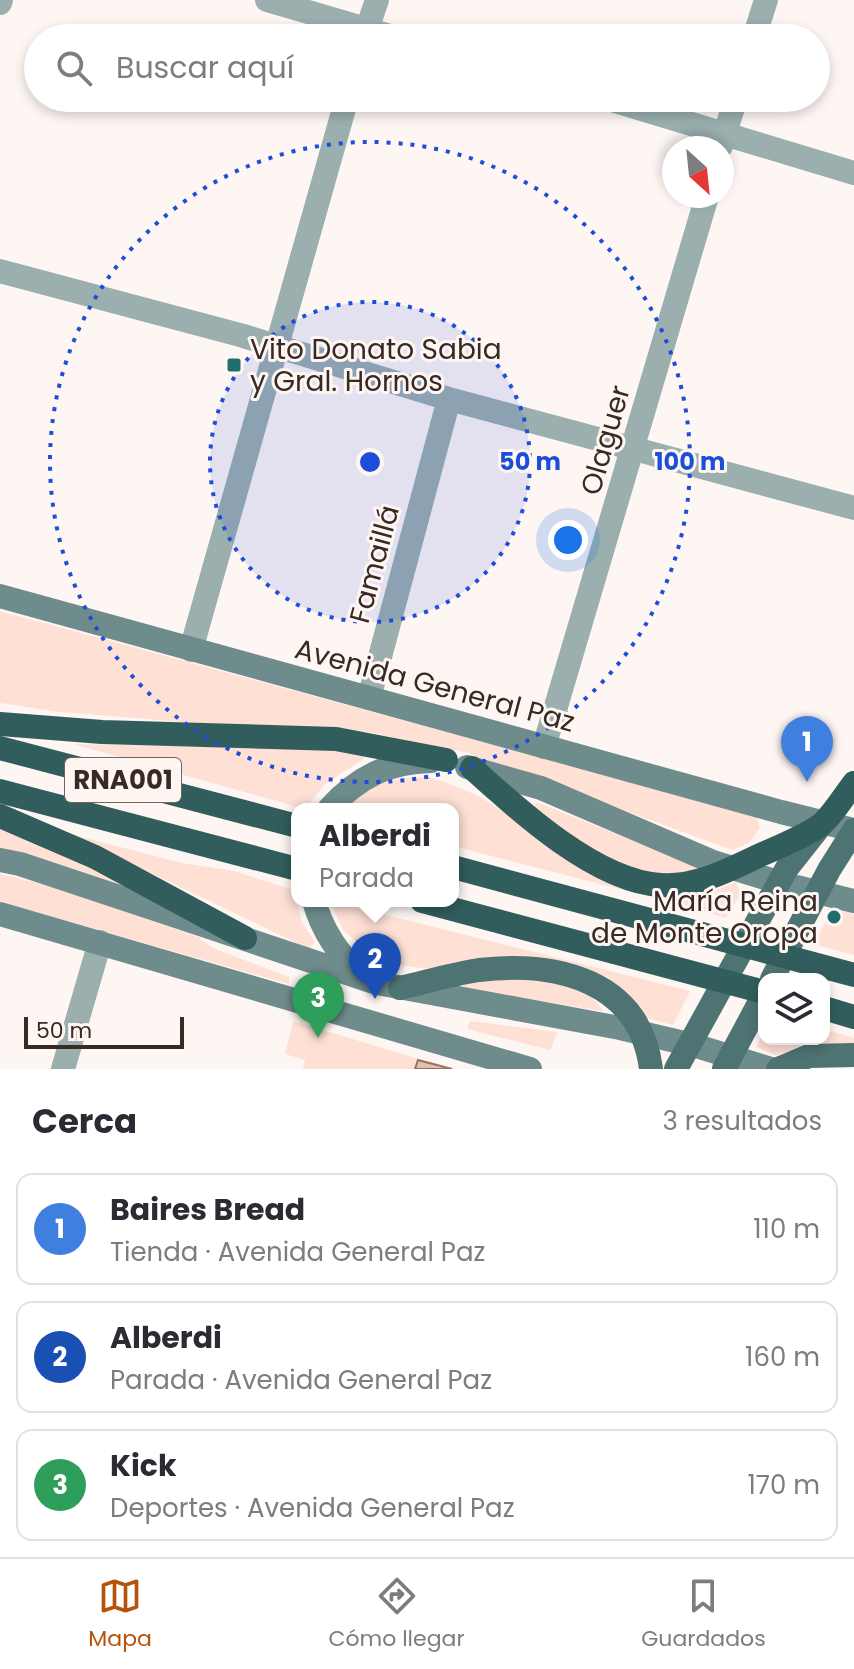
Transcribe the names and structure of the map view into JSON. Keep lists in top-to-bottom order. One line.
{"streets":{"highway":["RNA001"],"main road":["Avenida General Paz"],"street":["Olaguer","Famaillá"]},"crossings":[["Olaguer","Avenida General Paz"],["Famaillá","Avenida General Paz"]],"places":{"transit":["Vito Donato Sabia y Gral. Hornos"],"other":["María Reina de Monte Oropa"]},"scale_bar":"50 m","north":"bottom right","page":{"search":"Buscar aquí","pins":["1","2","3"],"popup":["Alberdi","Parada"],"scale":"50 m","heading":["Cerca","3 resultados"],"list":[{"mark":"1","name":"Baires Bread","note":"Tienda · Avenida General Paz","value":"110 m"},{"mark":"2","name":"Alberdi","note":"Parada · Avenida General Paz","value":"160 m"},{"mark":"3","name":"Kick","note":"Deportes · Avenida General Paz","value":"170 m"}],"nav":["Mapa","Cómo llegar","Guardados"]},"rings":["50 m","100 m"]}
